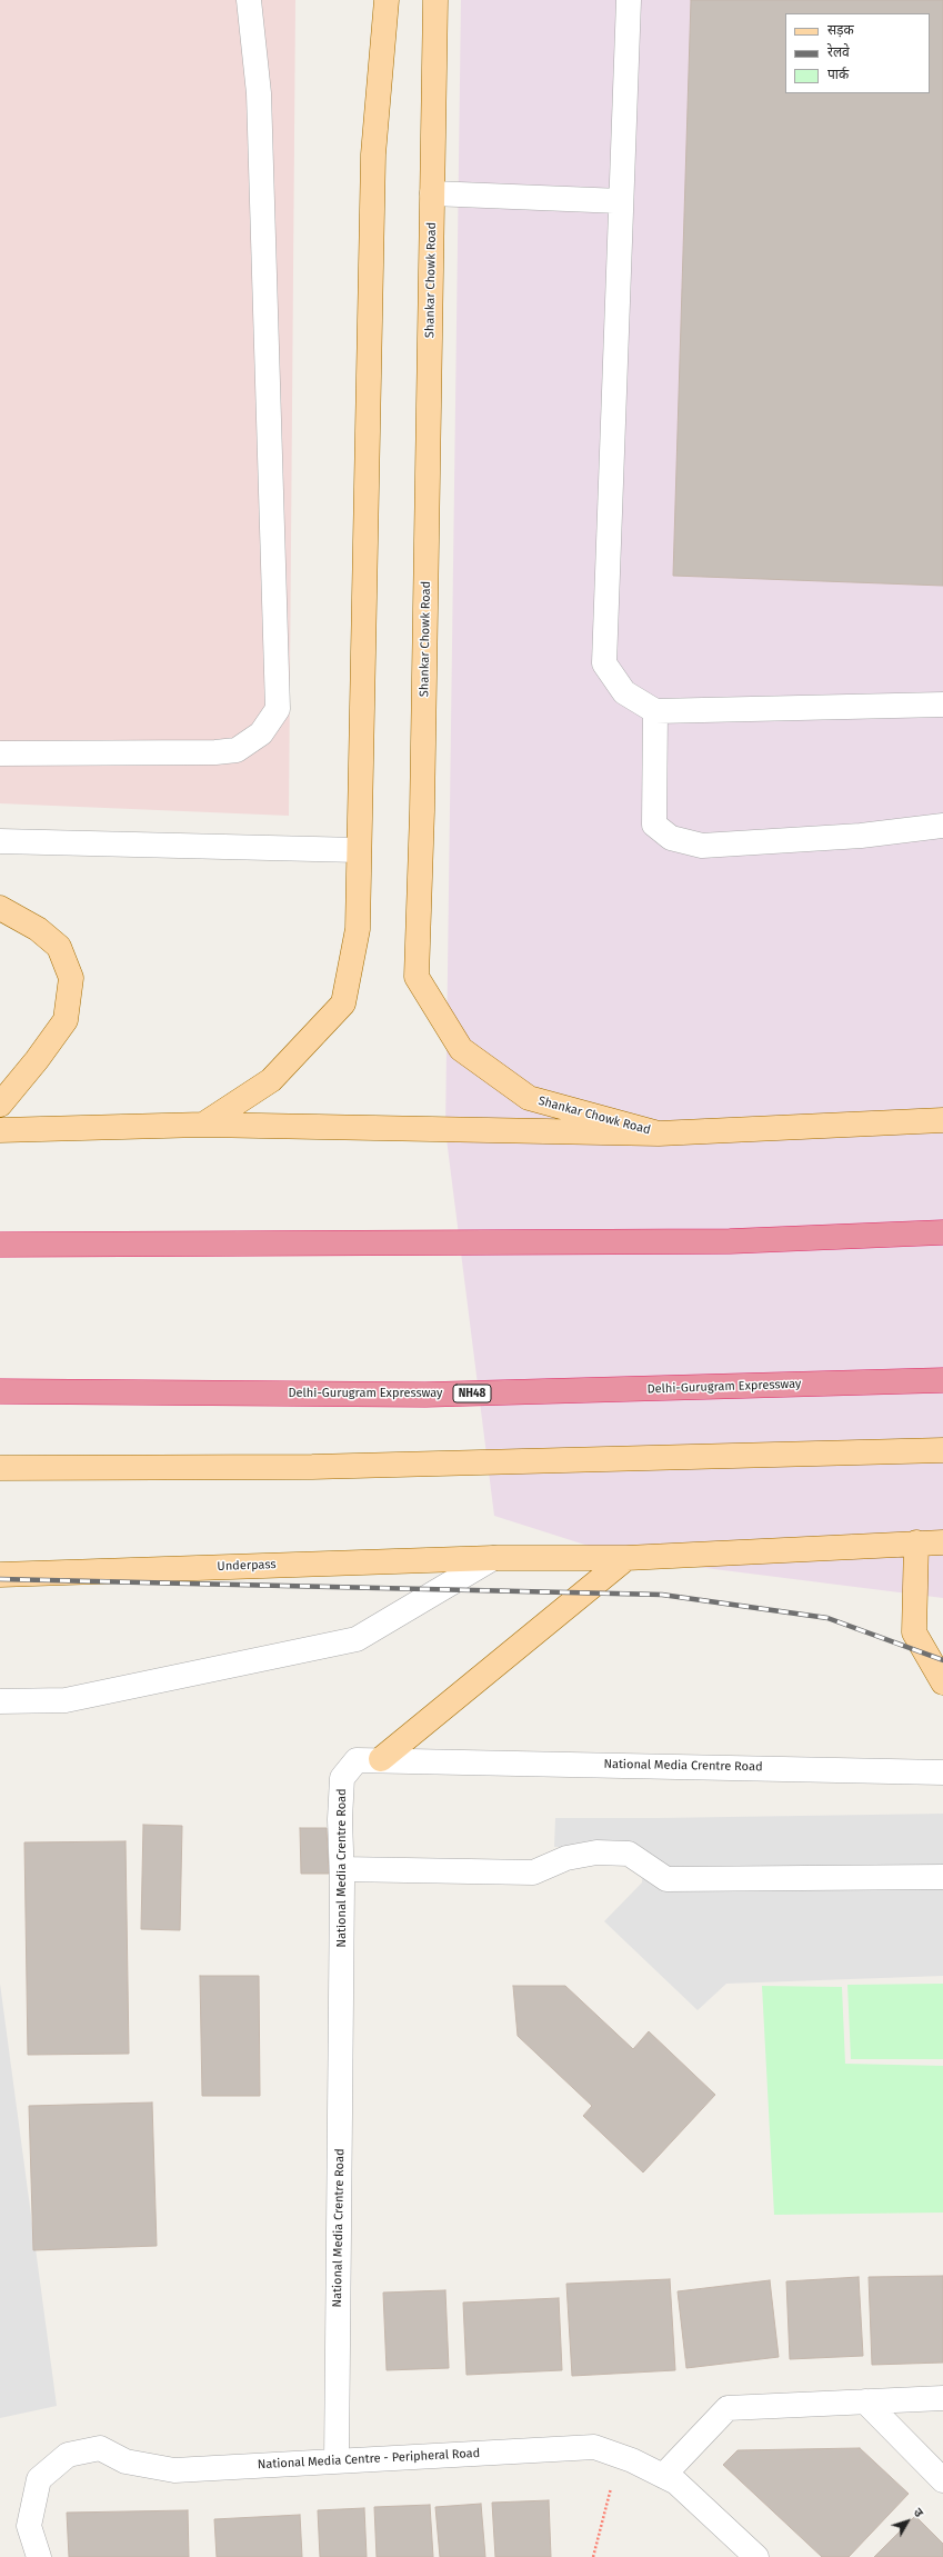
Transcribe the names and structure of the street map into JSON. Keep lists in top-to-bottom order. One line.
{"streets":{"highway":["Delhi-Gurugram Expressway","NH48"],"main road":["Shankar Chowk Road","Underpass"],"street":["National Media Crentre Road","National Media Centre - Peripheral Road"]},"crossings":[["National Media Crentre Road","National Media Centre - Peripheral Road"]],"legend":["सड़क","रेलवे","पार्क"],"north":"top right"}
